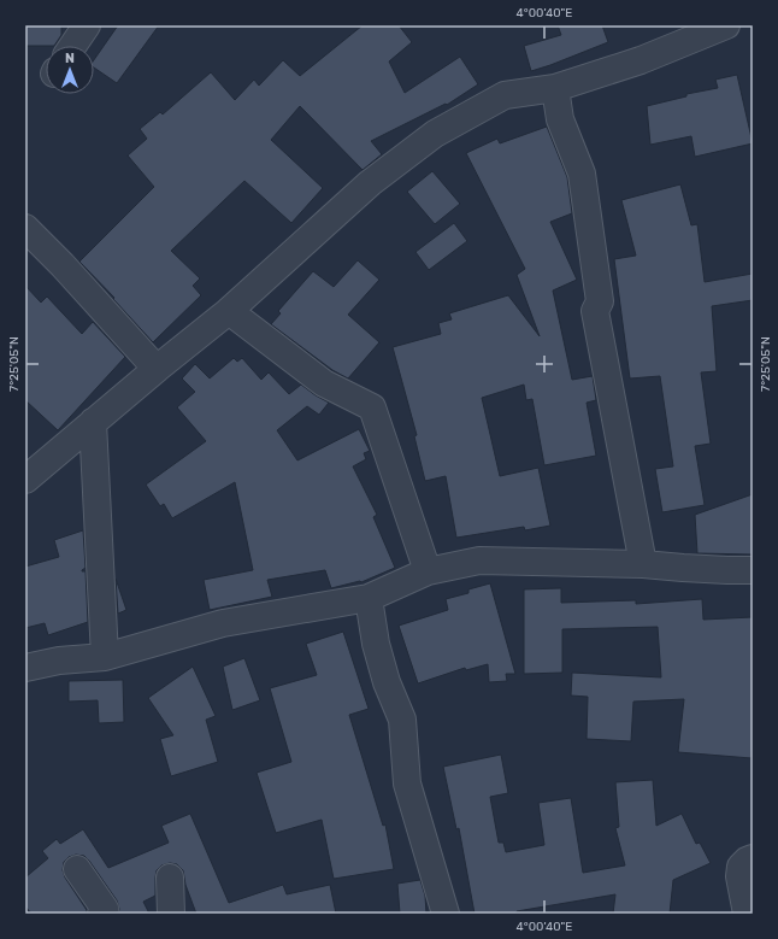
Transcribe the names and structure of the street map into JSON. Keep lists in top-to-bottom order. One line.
{"north":"top","coordinates":["4°00'40\"E","7°25'05\"N"]}
